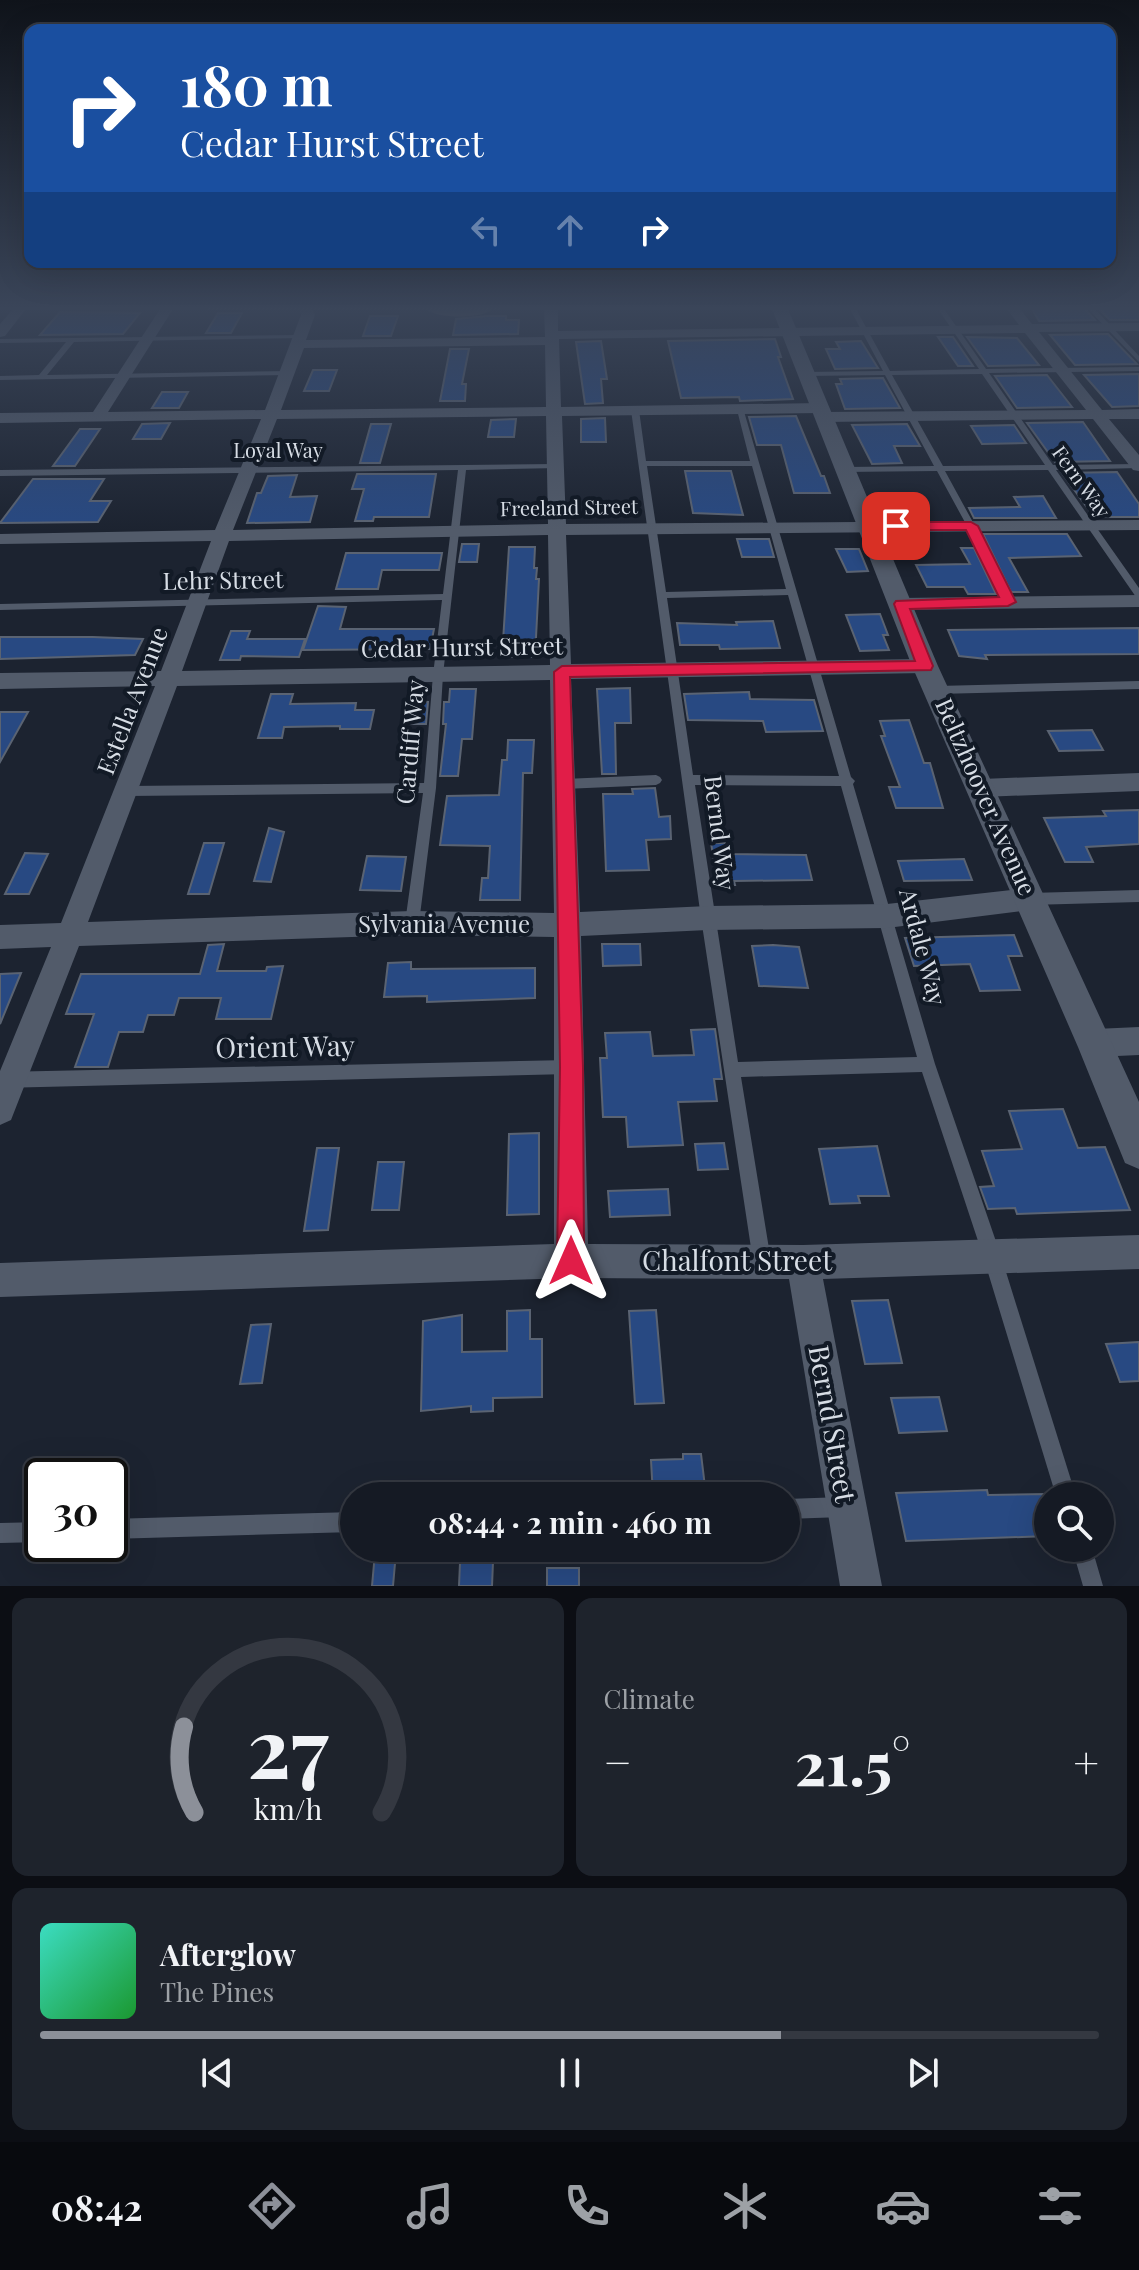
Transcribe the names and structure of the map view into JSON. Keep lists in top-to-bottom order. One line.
{"streets":{"street":["Freeland Street","Cedar Hurst Street","Estella Avenue","Beltzhoover Avenue","Sylvania Avenue","Chalfont Street","Bernd Street"],"lane":["Loyal Way","Fern Way","Lehr Street","Cardiff Way","Bernd Way","Ardale Way","Orient Way"]},"crossings":[["Loyal Way","Estella Avenue"],["Loyal Way","Cardiff Way"],["Fern Way","Freeland Street"],["Freeland Street","Estella Avenue"],["Freeland Street","Cardiff Way"],["Freeland Street","Beltzhoover Avenue"],["Freeland Street","Bernd Way"],["Freeland Street","Ardale Way"],["Lehr Street","Estella Avenue"],["Lehr Street","Cardiff Way"],["Cedar Hurst Street","Estella Avenue"],["Cedar Hurst Street","Cardiff Way"],["Cedar Hurst Street","Beltzhoover Avenue"],["Cedar Hurst Street","Bernd Way"],["Cedar Hurst Street","Ardale Way"],["Estella Avenue","Sylvania Avenue"],["Estella Avenue","Orient Way"],["Cardiff Way","Sylvania Avenue"],["Beltzhoover Avenue","Sylvania Avenue"],["Bernd Way","Sylvania Avenue"],["Bernd Way","Chalfont Street"],["Sylvania Avenue","Ardale Way"],["Ardale Way","Chalfont Street"],["Chalfont Street","Bernd Street"]],"page":{"turn":["180 m","Cedar Hurst Street"],"limit":"30","trip":"08:44 · 2 min · 460 m","tile":"Climate","heat":["−","21.5°","+"],"song":["Afterglow","The Pines"],"tabs":"08:42","gauge":["27","km/h"]}}
